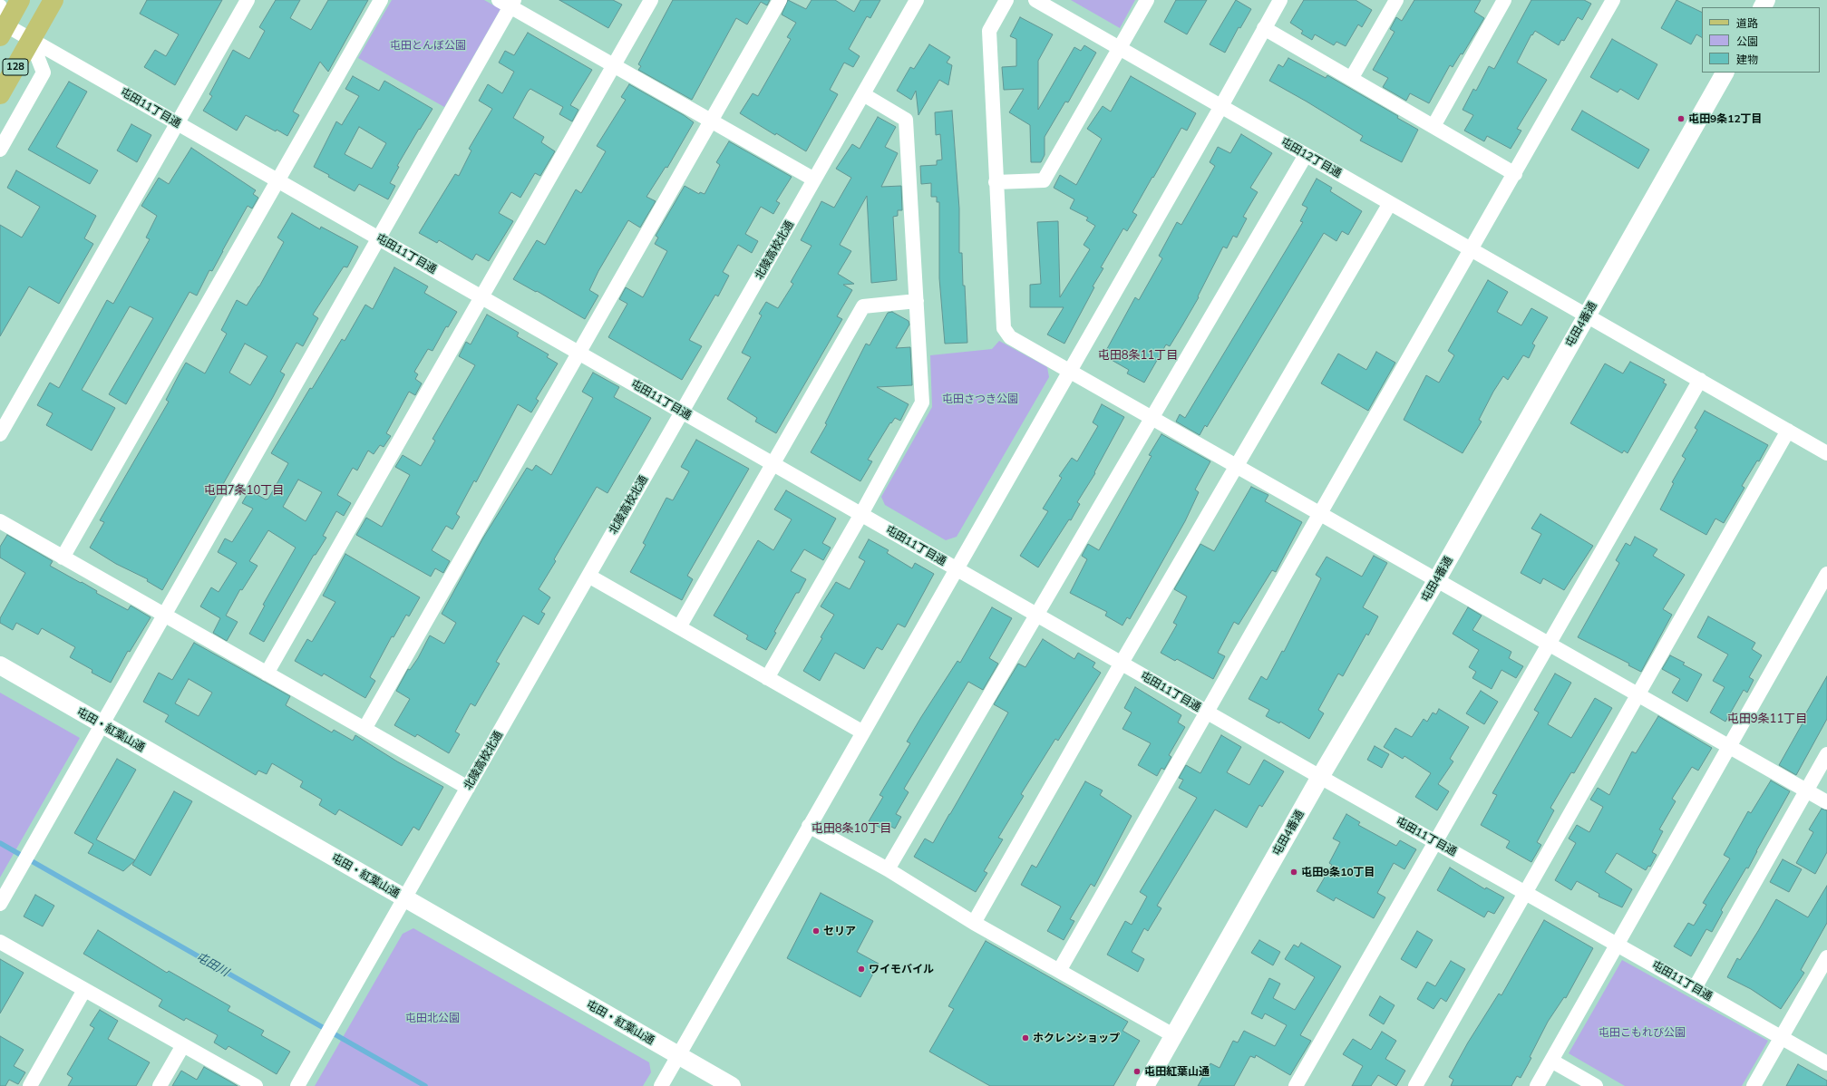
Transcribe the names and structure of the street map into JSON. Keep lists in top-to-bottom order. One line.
{"streets":{"main road":["128"],"street":["屯田11丁目通","屯田12丁目通","北陵高校北通","屯田4番通","屯田・紅葉山通"]},"crossings":[["128","屯田11丁目通"],["屯田11丁目通","北陵高校北通"],["屯田11丁目通","屯田4番通"],["屯田12丁目通","屯田4番通"],["北陵高校北通","屯田・紅葉山通"]],"districts":["屯田8条11丁目","屯田7条10丁目","屯田9条11丁目","屯田8条10丁目"],"water":["屯田川"],"parks":["屯田とんぼ公園","屯田さつき公園","屯田北公園","屯田こもれび公園"],"places":["屯田9条12丁目","屯田9条10丁目","セリア","ワイモバイル","ホクレンショップ","屯田紅葉山通"],"legend":["道路","公園","建物"]}
